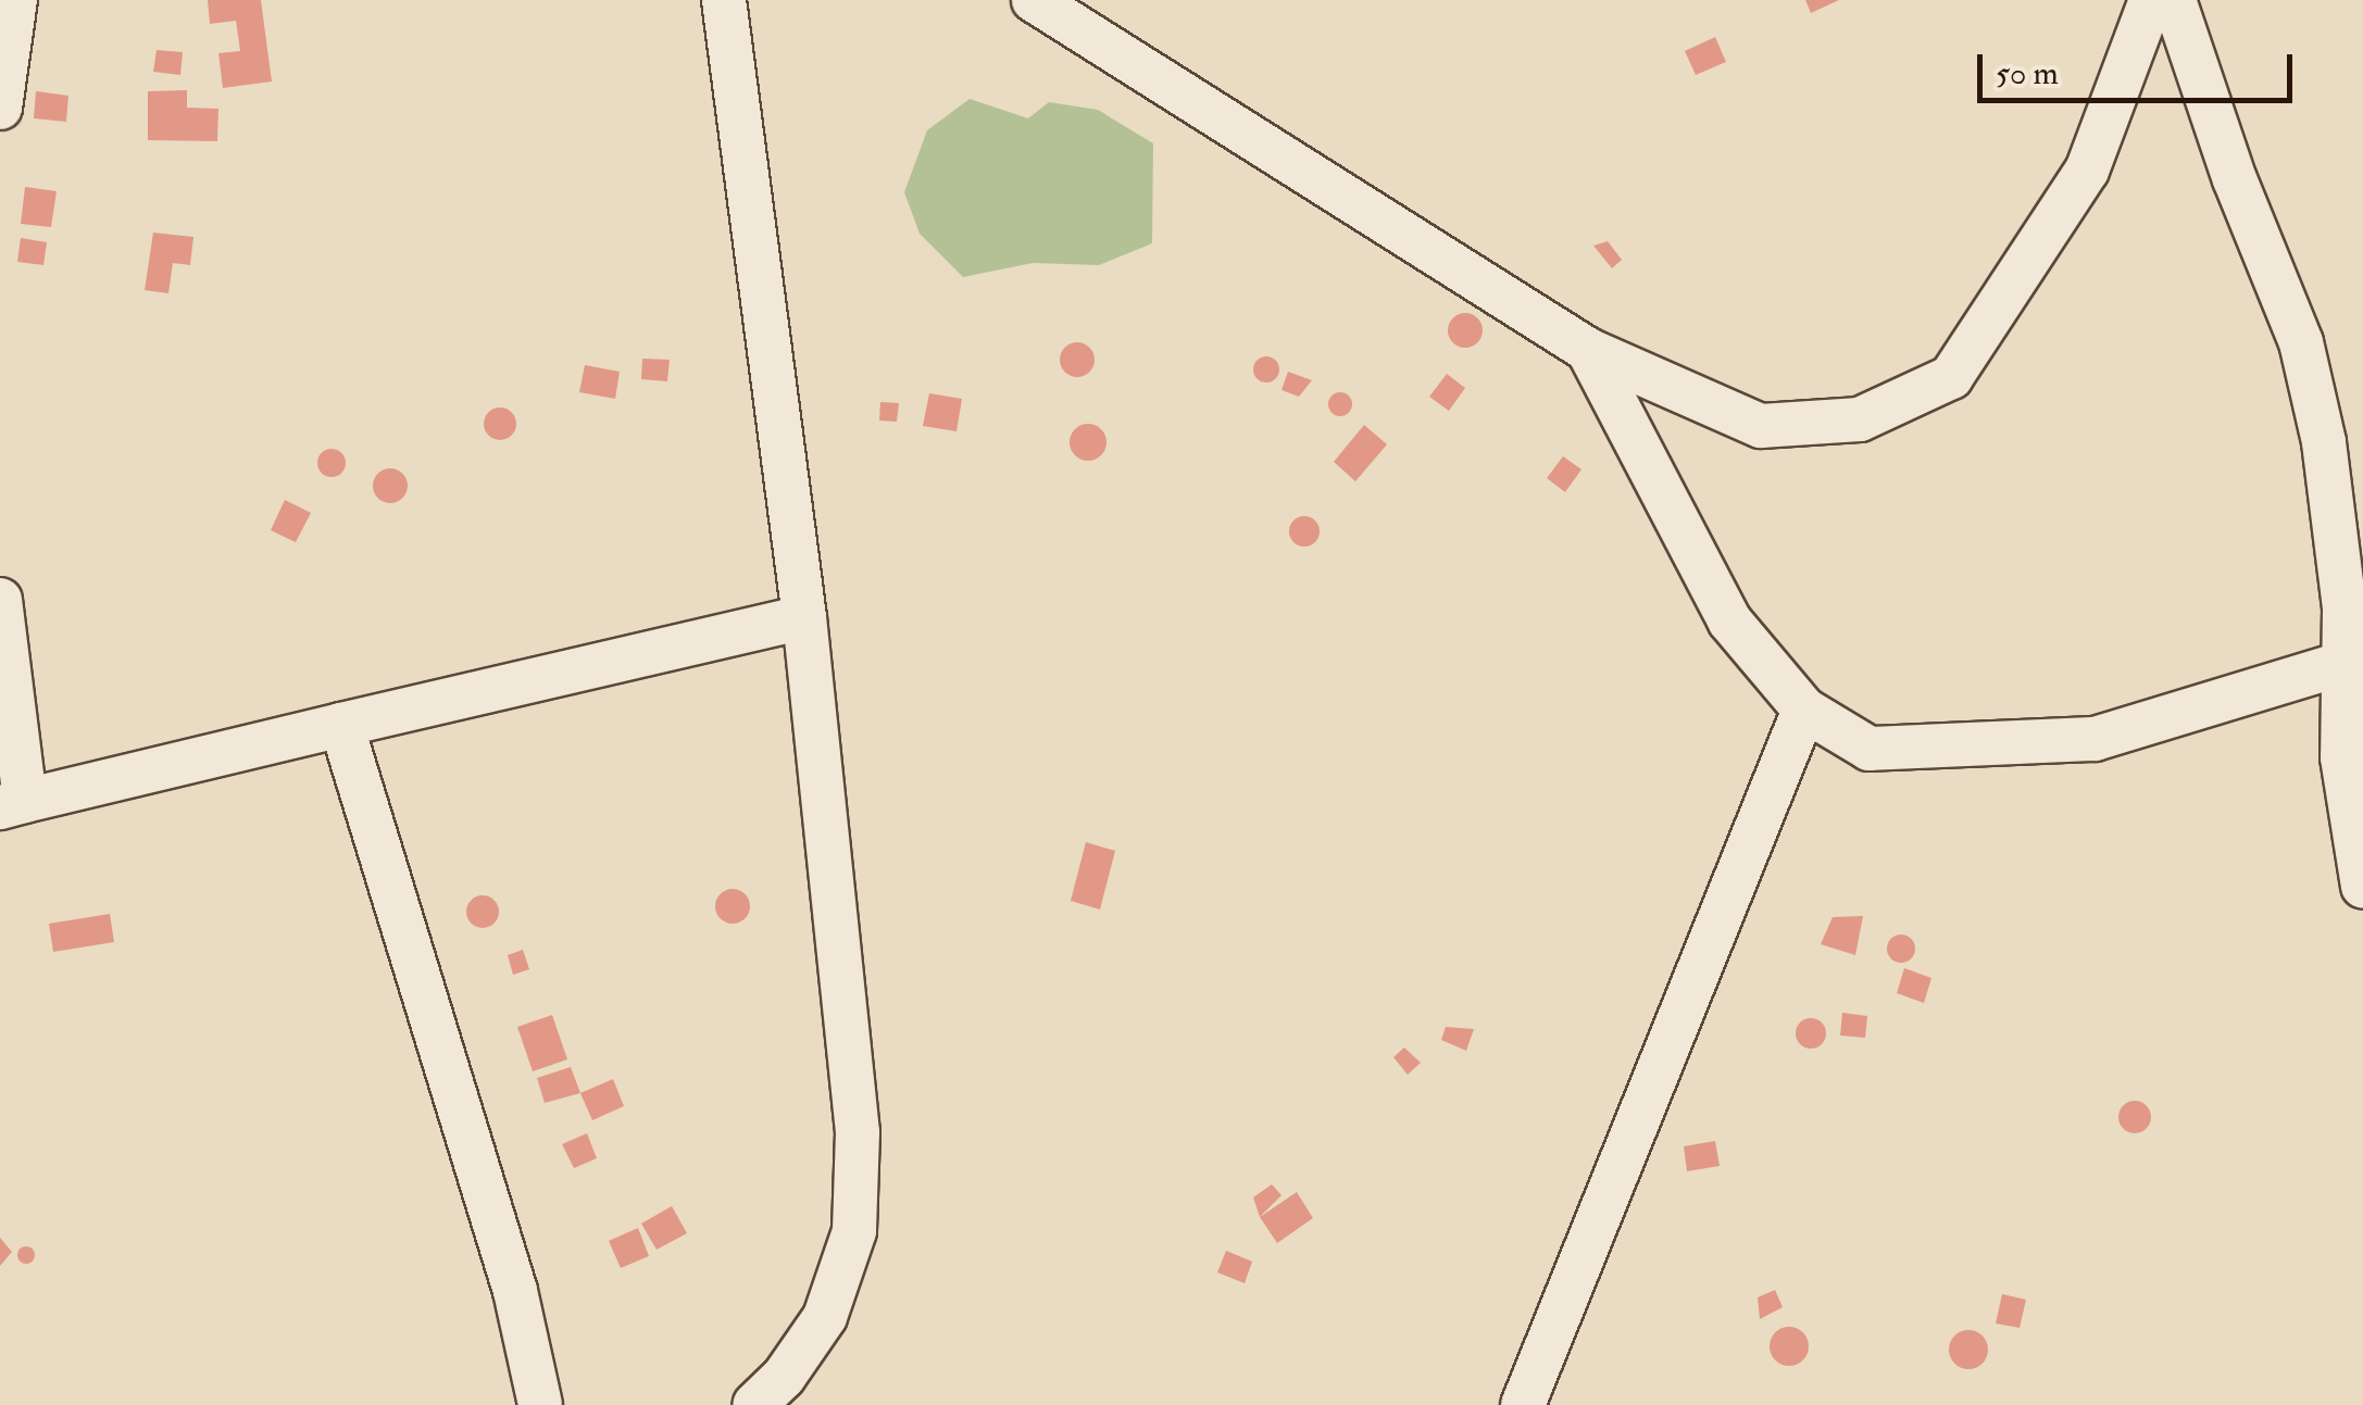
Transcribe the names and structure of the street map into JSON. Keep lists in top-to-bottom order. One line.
{"scale_bar":"50 m"}
